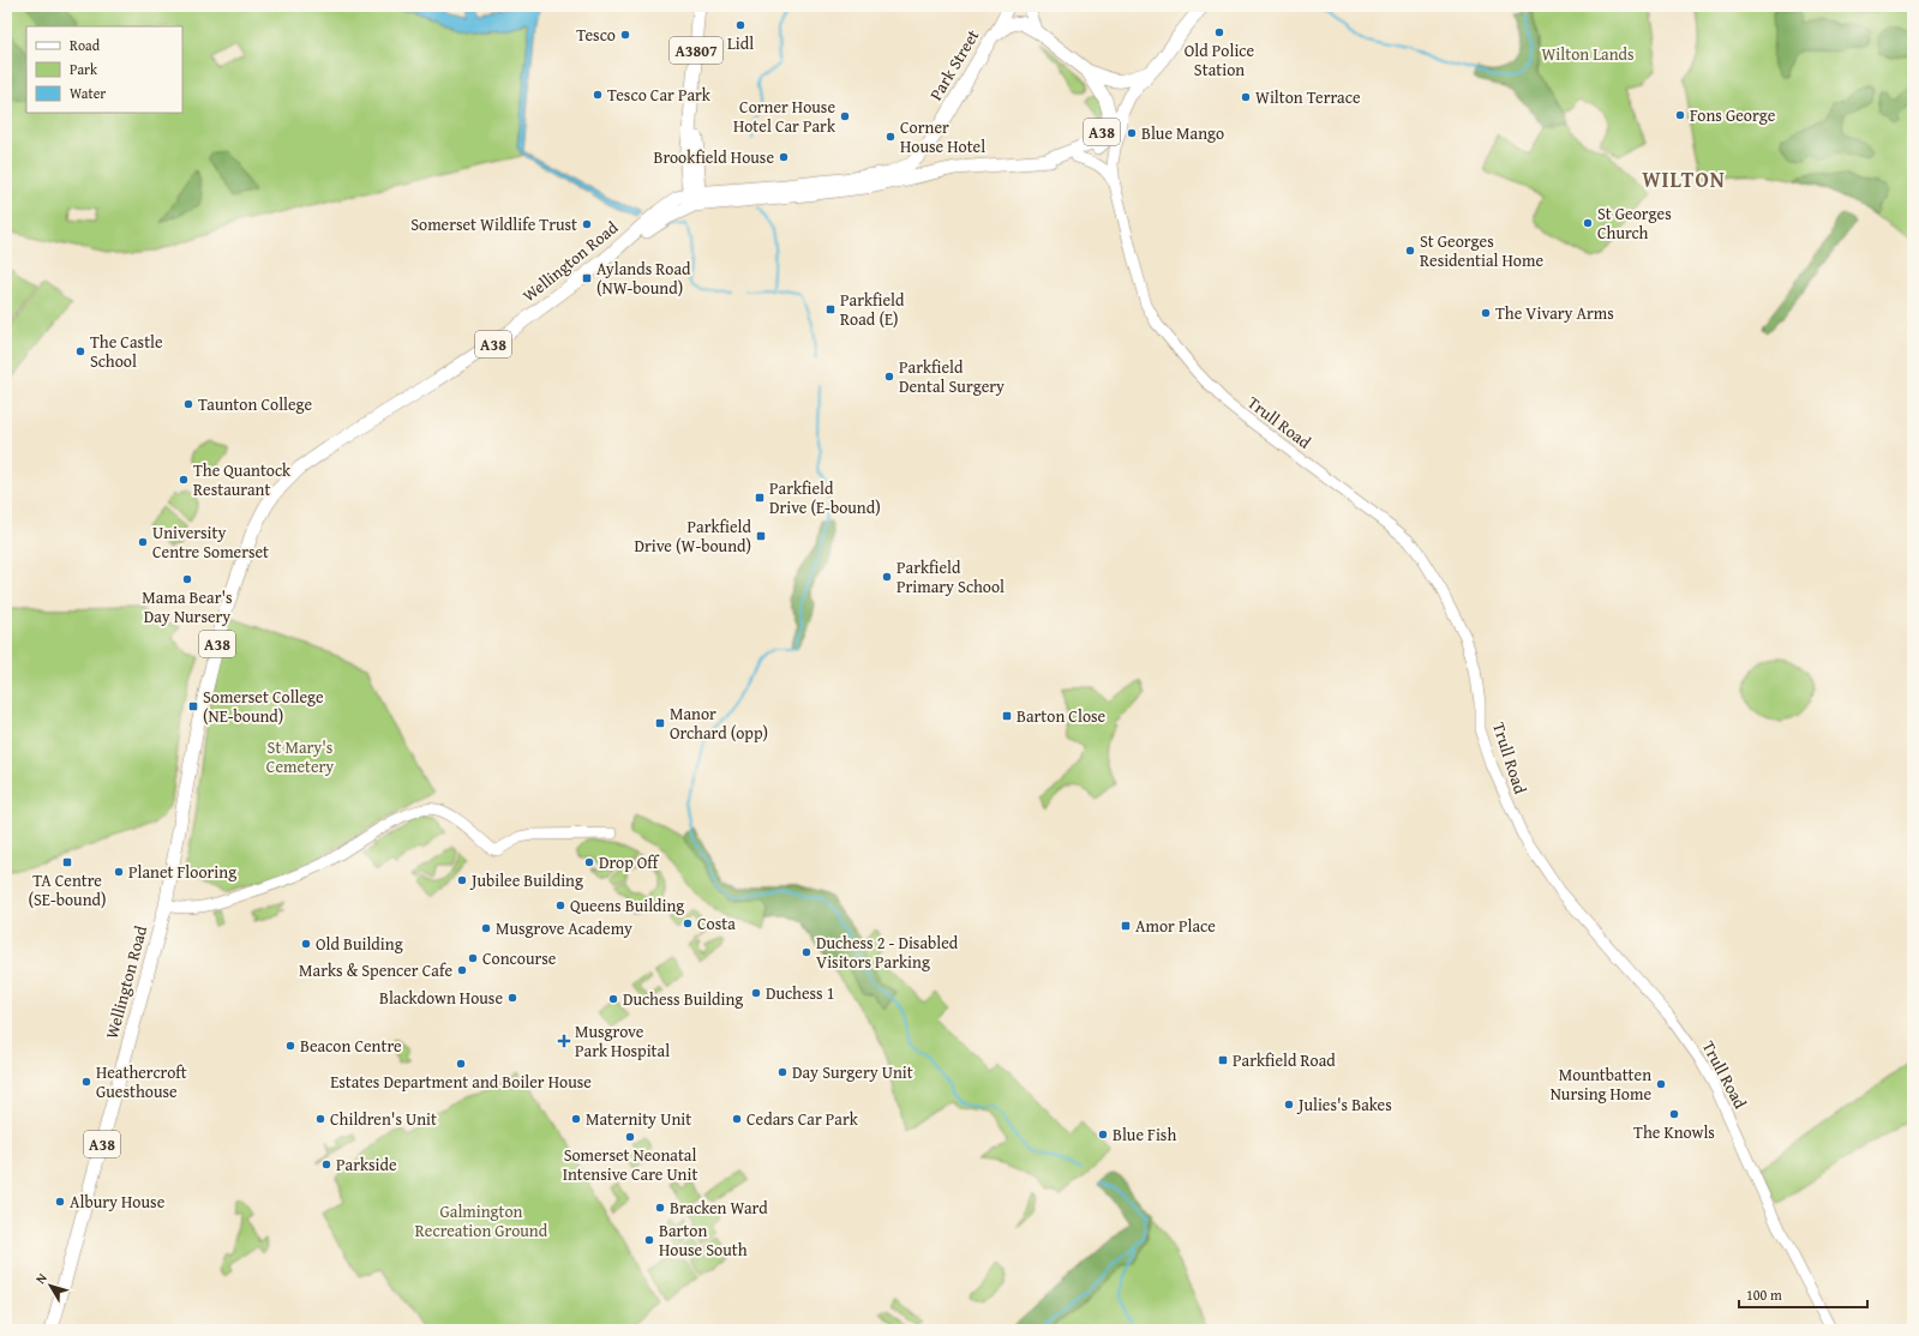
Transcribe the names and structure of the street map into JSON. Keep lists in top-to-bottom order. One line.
{"streets":{"main road":["A3807","Park Street","A38","Wellington Road"],"street":["Trull Road"]},"crossings":[["A3807","Wellington Road"],["Park Street","A38"],["Park Street","Wellington Road"],["A38","Wellington Road"],["A38","Trull Road"]],"districts":["WILTON"],"parks":["Wilton Lands","St Mary's Cemetery","Galmington Recreation Ground"],"places":{"other":["Lidl","Old Police Station","Tesco","Tesco Car Park","Wilton Terrace","Fons George","Corner House Hotel Car Park","Blue Mango","Corner House Hotel","Brookfield House","St Georges Church","Somerset Wildlife Trust","St Georges Residential Home","The Vivary Arms","The Castle School","Parkfield Dental Surgery","Taunton College","The Quantock Restaurant","University Centre Somerset","Parkfield Primary School","Mama Bear's Day Nursery","Drop Off","Planet Flooring","Jubilee Building","Queens Building","Costa","Musgrove Academy","Old Building","Duchess 2 - Disabled Visitors Parking","Concourse","Marks & Spencer Cafe","Duchess 1","Blackdown House","Duchess Building","Beacon Centre","Estates Department and Boiler House","Day Surgery Unit","Heathercroft Guesthouse","Mountbatten Nursing Home","Julies's Bakes","The Knowls","Children's Unit","Maternity Unit","Cedars Car Park","Blue Fish","Somerset Neonatal Intensive Care Unit","Parkside","Albury House","Bracken Ward","Barton House South"],"transit":["Aylands Road (NW-bound)","Parkfield Road (E)","Parkfield Drive (E-bound)","Parkfield Drive (W-bound)","Somerset College (NE-bound)","Barton Close","Manor Orchard (opp)","TA Centre (SE-bound)","Amor Place","Parkfield Road"],"health":["Musgrove Park Hospital"]},"legend":["Road","Park","Water"],"scale_bar":"100 m","north":"top left"}
